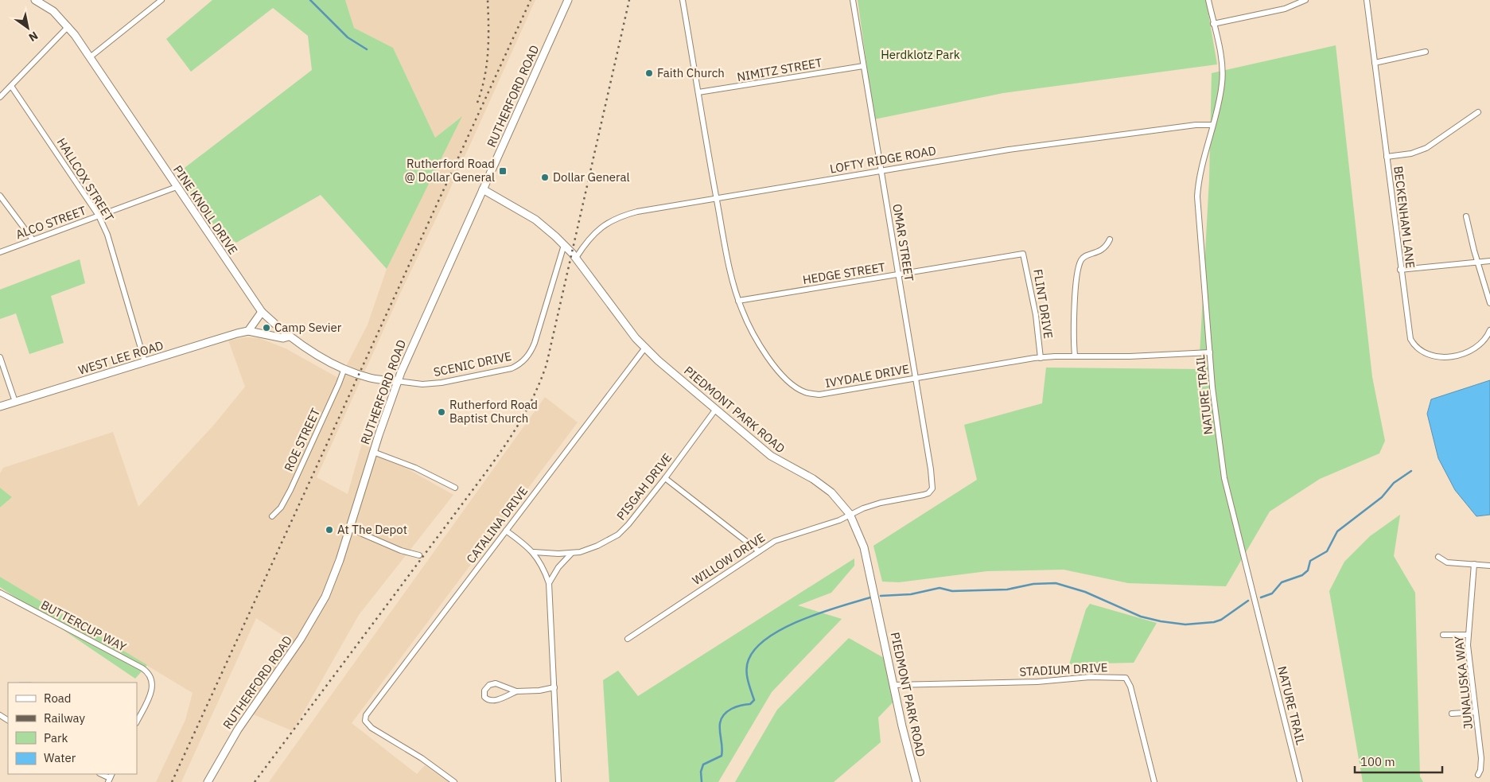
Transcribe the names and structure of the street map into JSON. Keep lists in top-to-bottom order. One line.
{"streets":{"street":["NIMITZ STREET","RUTHERFORD ROAD","LOFTY RIDGE ROAD","HALLCOX STREET","PINE KNOLL DRIVE","BECKENHAM LANE","ALCO STREET","OMAR STREET","HEDGE STREET","FLINT DRIVE","WEST LEE ROAD","SCENIC DRIVE","IVYDALE DRIVE","NATURE TRAIL","PIEDMONT PARK ROAD","ROE STREET","PISGAH DRIVE","CATALINA DRIVE","WILLOW DRIVE","BUTTERCUP WAY","STADIUM DRIVE","JUNALUSKA WAY"]},"crossings":[["NIMITZ STREET","OMAR STREET"],["NIMITZ STREET","IVYDALE DRIVE"],["RUTHERFORD ROAD","PINE KNOLL DRIVE"],["RUTHERFORD ROAD","SCENIC DRIVE"],["RUTHERFORD ROAD","PIEDMONT PARK ROAD"],["LOFTY RIDGE ROAD","OMAR STREET"],["LOFTY RIDGE ROAD","IVYDALE DRIVE"],["LOFTY RIDGE ROAD","NATURE TRAIL"],["LOFTY RIDGE ROAD","PIEDMONT PARK ROAD"],["HALLCOX STREET","ALCO STREET"],["HALLCOX STREET","WEST LEE ROAD"],["PINE KNOLL DRIVE","ALCO STREET"],["PINE KNOLL DRIVE","WEST LEE ROAD"],["PINE KNOLL DRIVE","SCENIC DRIVE"],["PINE KNOLL DRIVE","ROE STREET"],["OMAR STREET","HEDGE STREET"],["OMAR STREET","IVYDALE DRIVE"],["OMAR STREET","WILLOW DRIVE"],["HEDGE STREET","FLINT DRIVE"],["HEDGE STREET","IVYDALE DRIVE"],["FLINT DRIVE","IVYDALE DRIVE"],["SCENIC DRIVE","PIEDMONT PARK ROAD"],["IVYDALE DRIVE","NATURE TRAIL"],["PIEDMONT PARK ROAD","PISGAH DRIVE"],["PIEDMONT PARK ROAD","CATALINA DRIVE"],["PIEDMONT PARK ROAD","WILLOW DRIVE"],["PIEDMONT PARK ROAD","STADIUM DRIVE"]],"parks":["Herdklotz Park"],"places":{"other":["Faith Church","Dollar General","Camp Sevier","Rutherford Road Baptist Church","At The Depot"],"transit":["Rutherford Road @ Dollar General"]},"legend":["Road","Railway","Park","Water"],"scale_bar":"100 m","north":"bottom right"}
